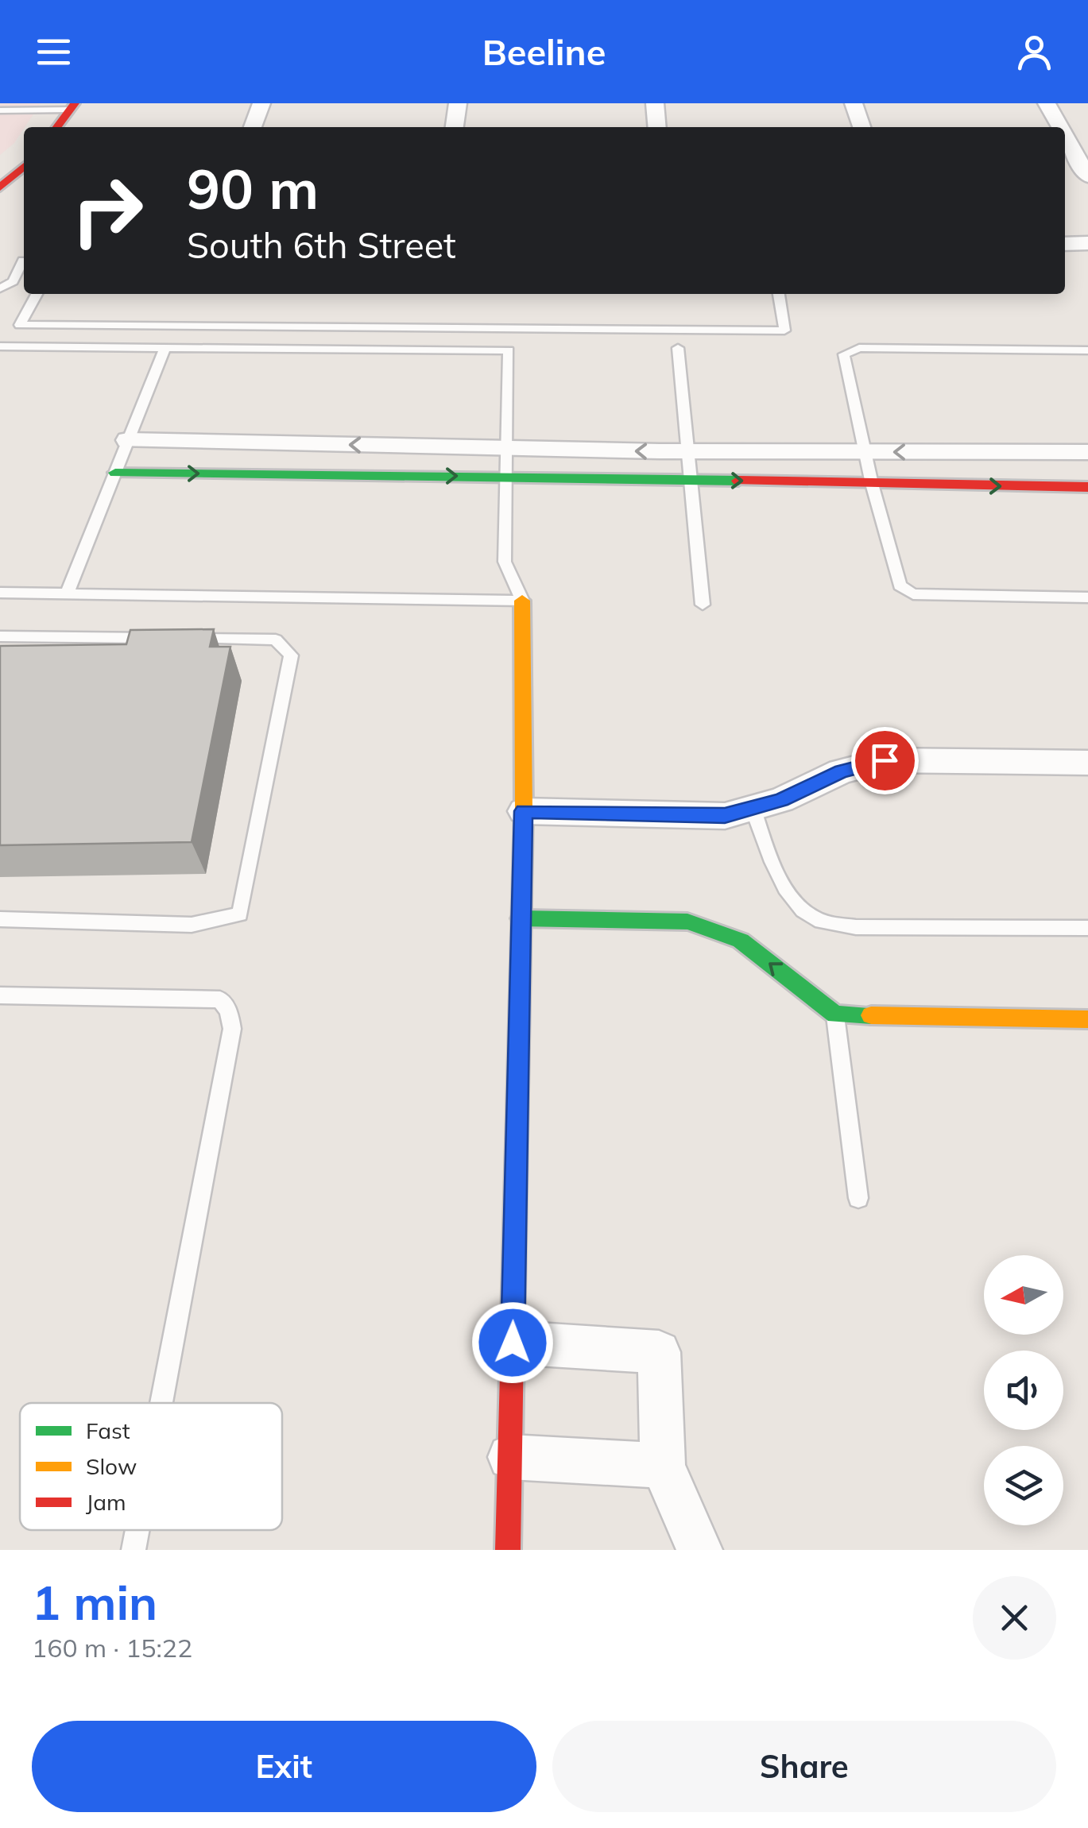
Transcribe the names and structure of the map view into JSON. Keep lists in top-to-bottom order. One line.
{"legend":["Fast","Slow","Jam"],"north":"left","page":{"header":"Beeline","turn":["90 m","South 6th Street"],"heading":["1 min","160 m · 15:22"],"buttons":["Exit","Share"]}}
